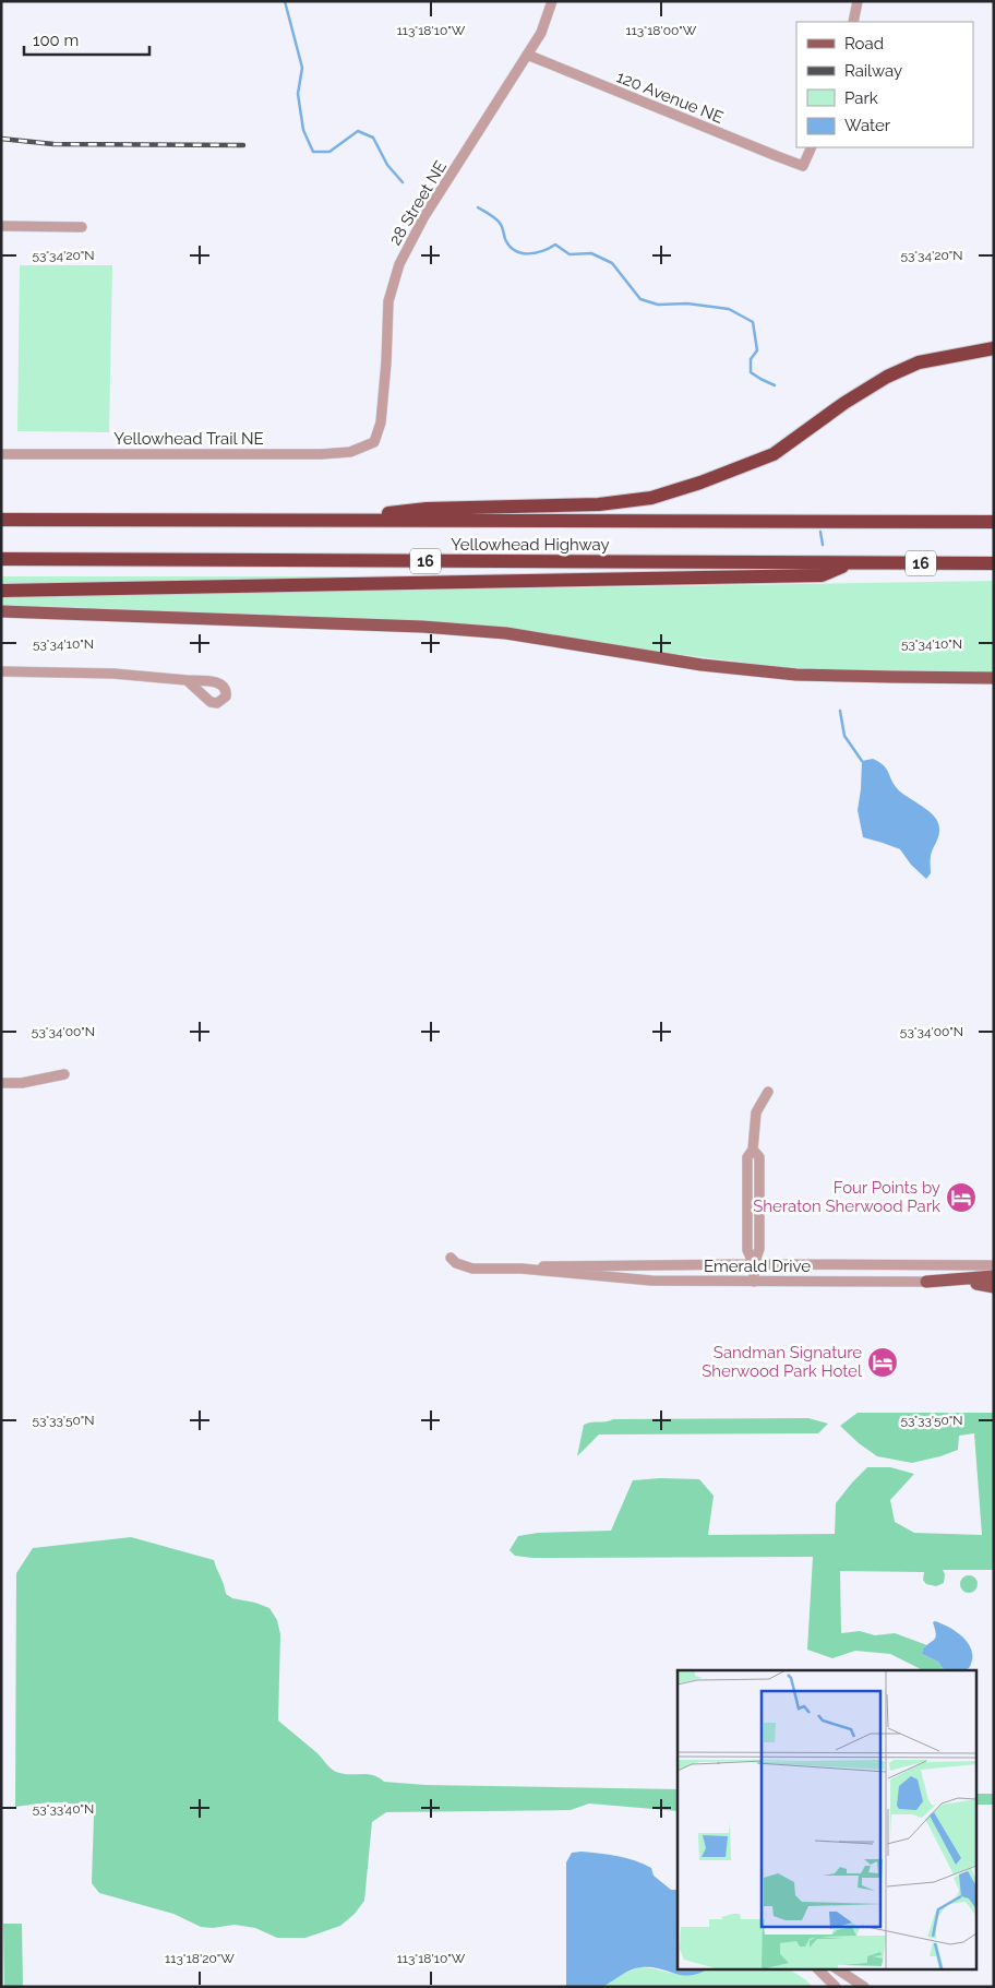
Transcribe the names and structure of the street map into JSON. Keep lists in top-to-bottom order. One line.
{"streets":{"highway":["Yellowhead Highway","16"],"street":["120 Avenue NE","28 Street NE","Yellowhead Trail NE","Emerald Drive"]},"crossings":[["120 Avenue NE","28 Street NE"],["28 Street NE","Yellowhead Trail NE"]],"places":{"hotel":["Four Points by Sheraton Sherwood Park","Sandman Signature Sherwood Park Hotel"]},"legend":["Road","Railway","Park","Water"],"scale_bar":"100 m","coordinates":["113°18'10\"W","113°18'00\"W","53°34'20\"N","53°34'10\"N","53°34'00\"N","53°33'50\"N","53°33'40\"N","113°18'20\"W"]}
